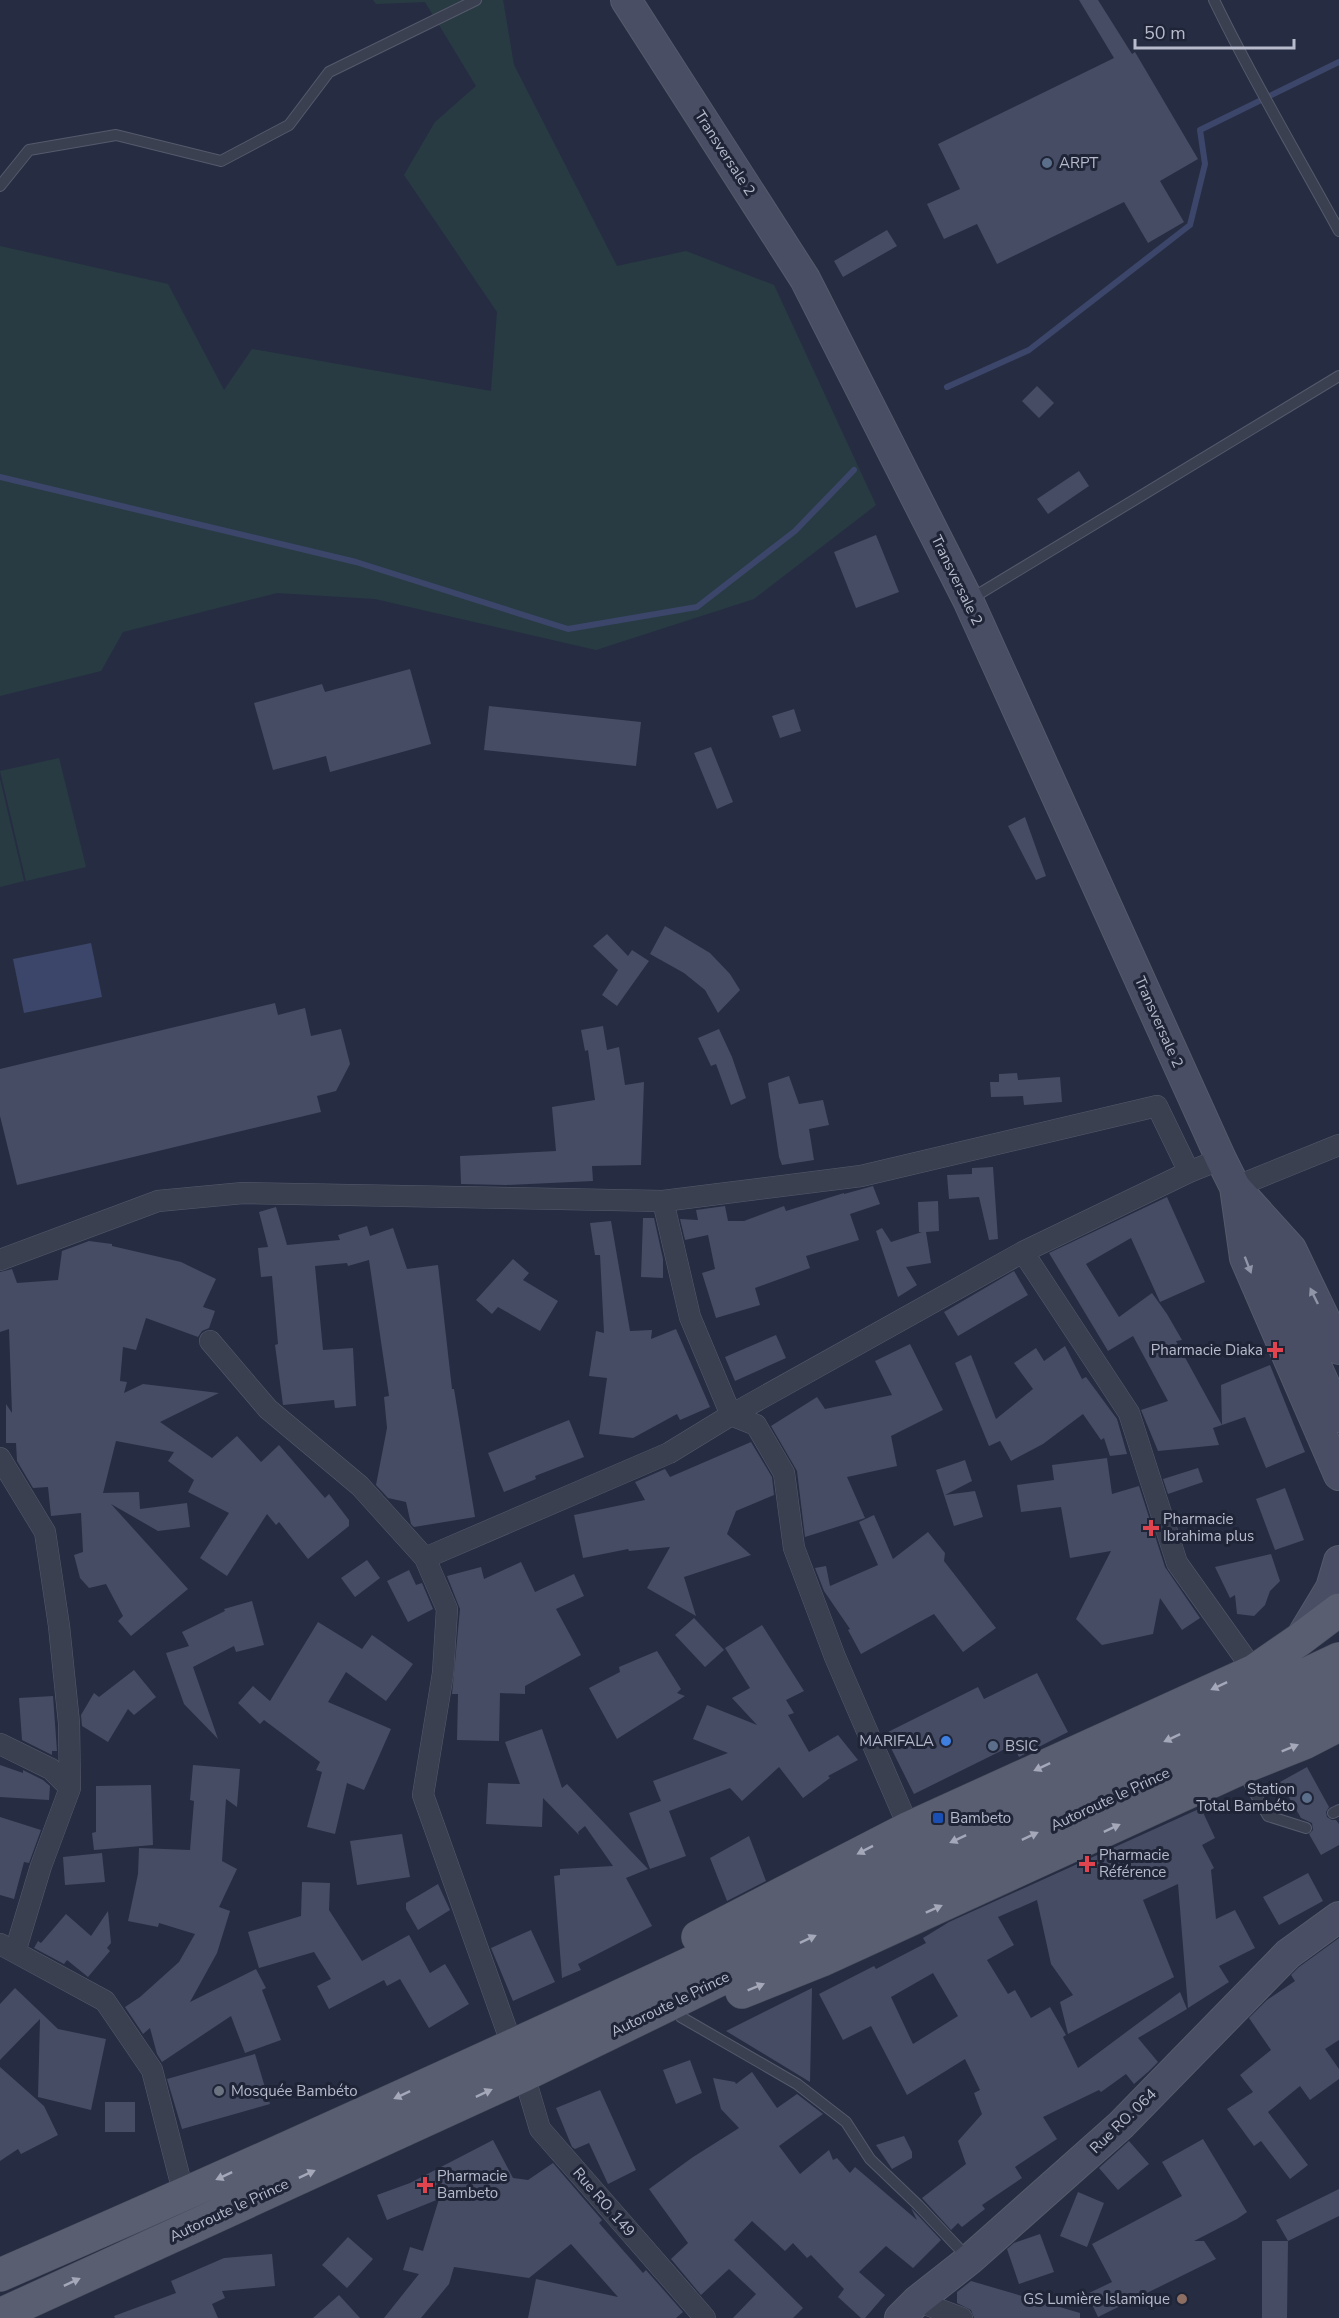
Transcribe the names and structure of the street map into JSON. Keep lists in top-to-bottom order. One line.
{"streets":{"main road":["Transversale 2","Autoroute le Prince","Rue RO. 064"],"street":["Rue RO. 149"]},"crossings":[["Autoroute le Prince","Rue RO. 149"]],"places":{"other":["ARPT","MARIFALA","BSIC","Station Total Bambéto","Mosquée Bambéto","GS Lumière Islamique"],"health":["Pharmacie Diaka","Pharmacie Ibrahima plus","Pharmacie Référence","Pharmacie Bambeto"],"transit":["Bambeto"]},"scale_bar":"50 m"}
